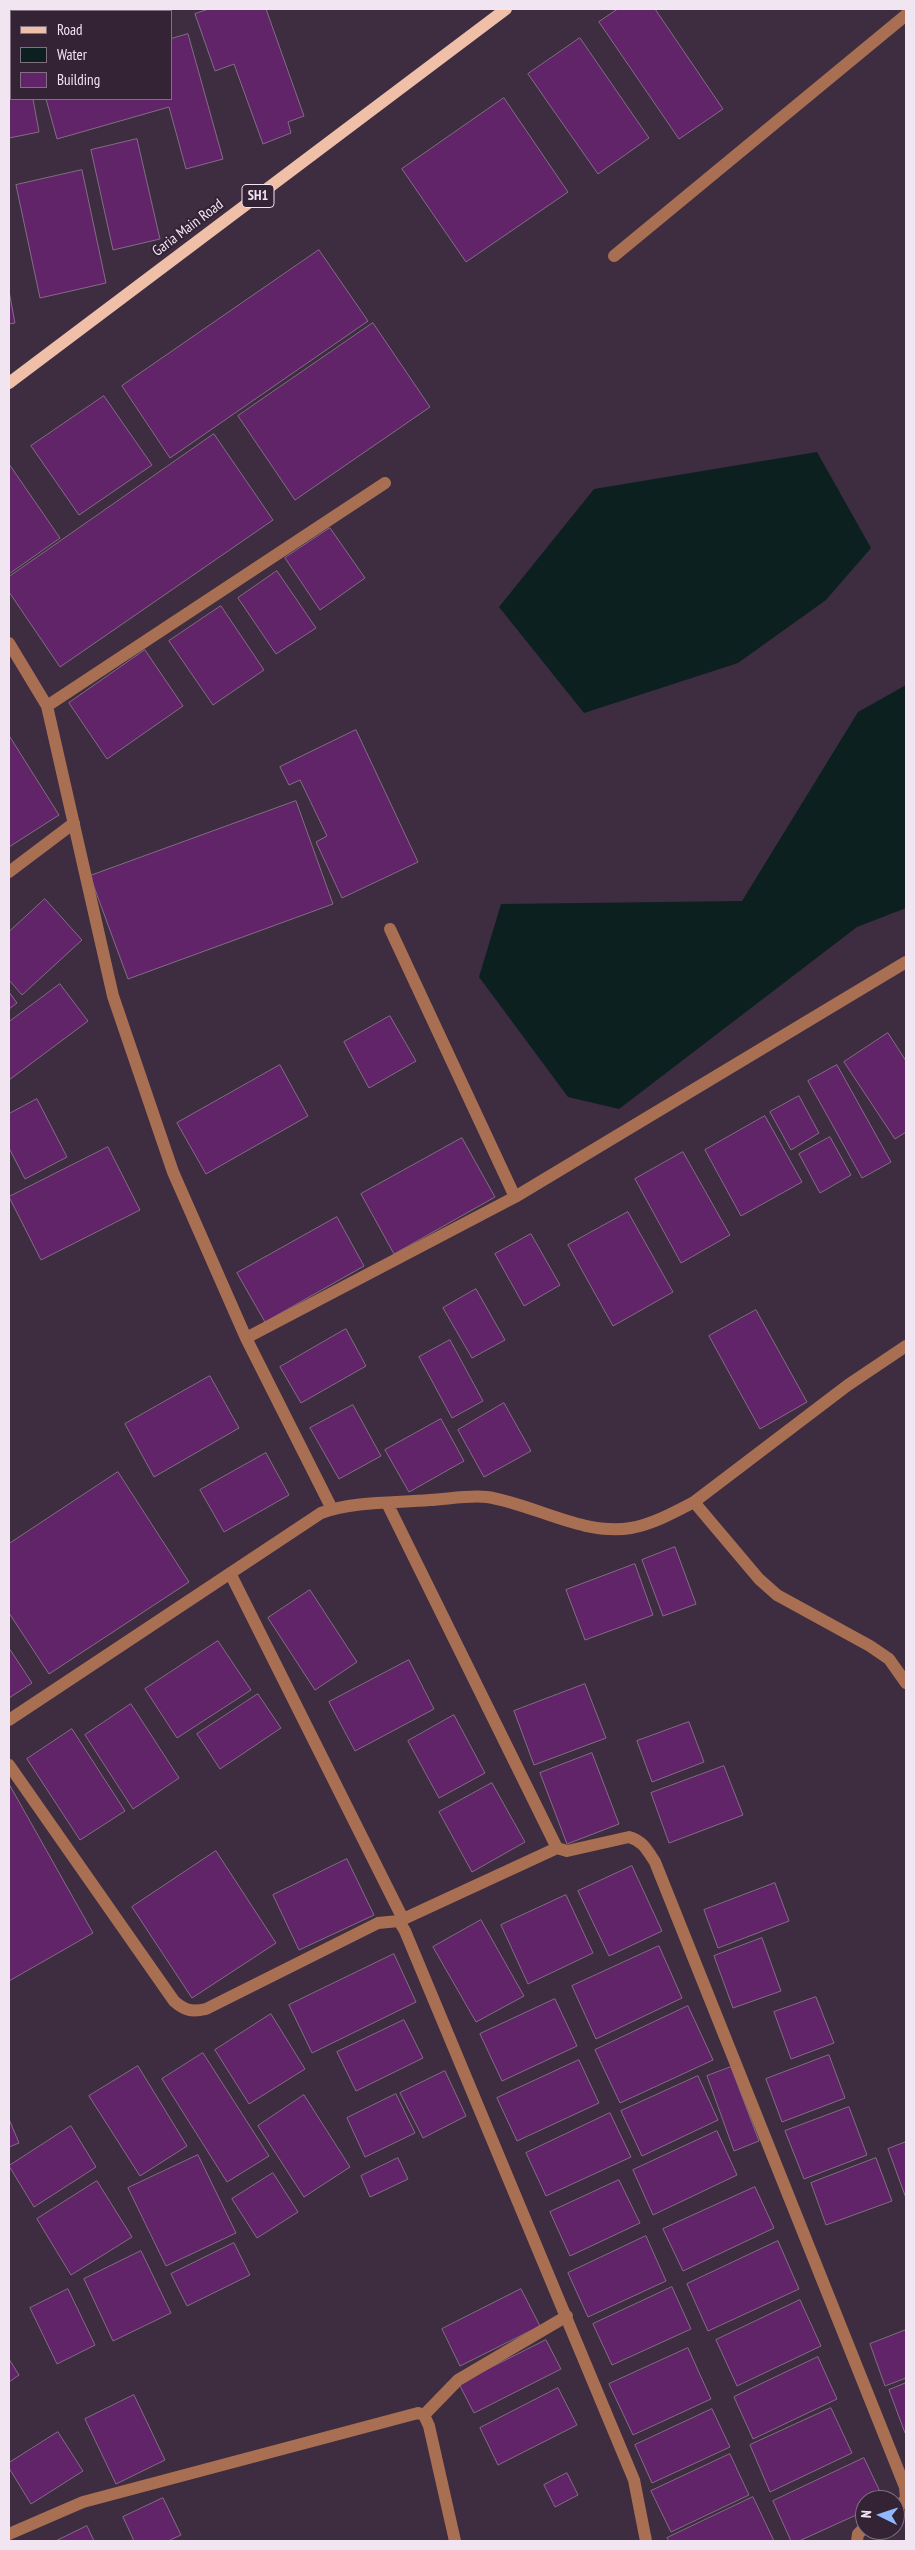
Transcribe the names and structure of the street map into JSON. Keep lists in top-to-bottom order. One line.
{"streets":{"main road":["SH1","Garia Main Road"]},"legend":["Road","Water","Building"],"north":"left"}
